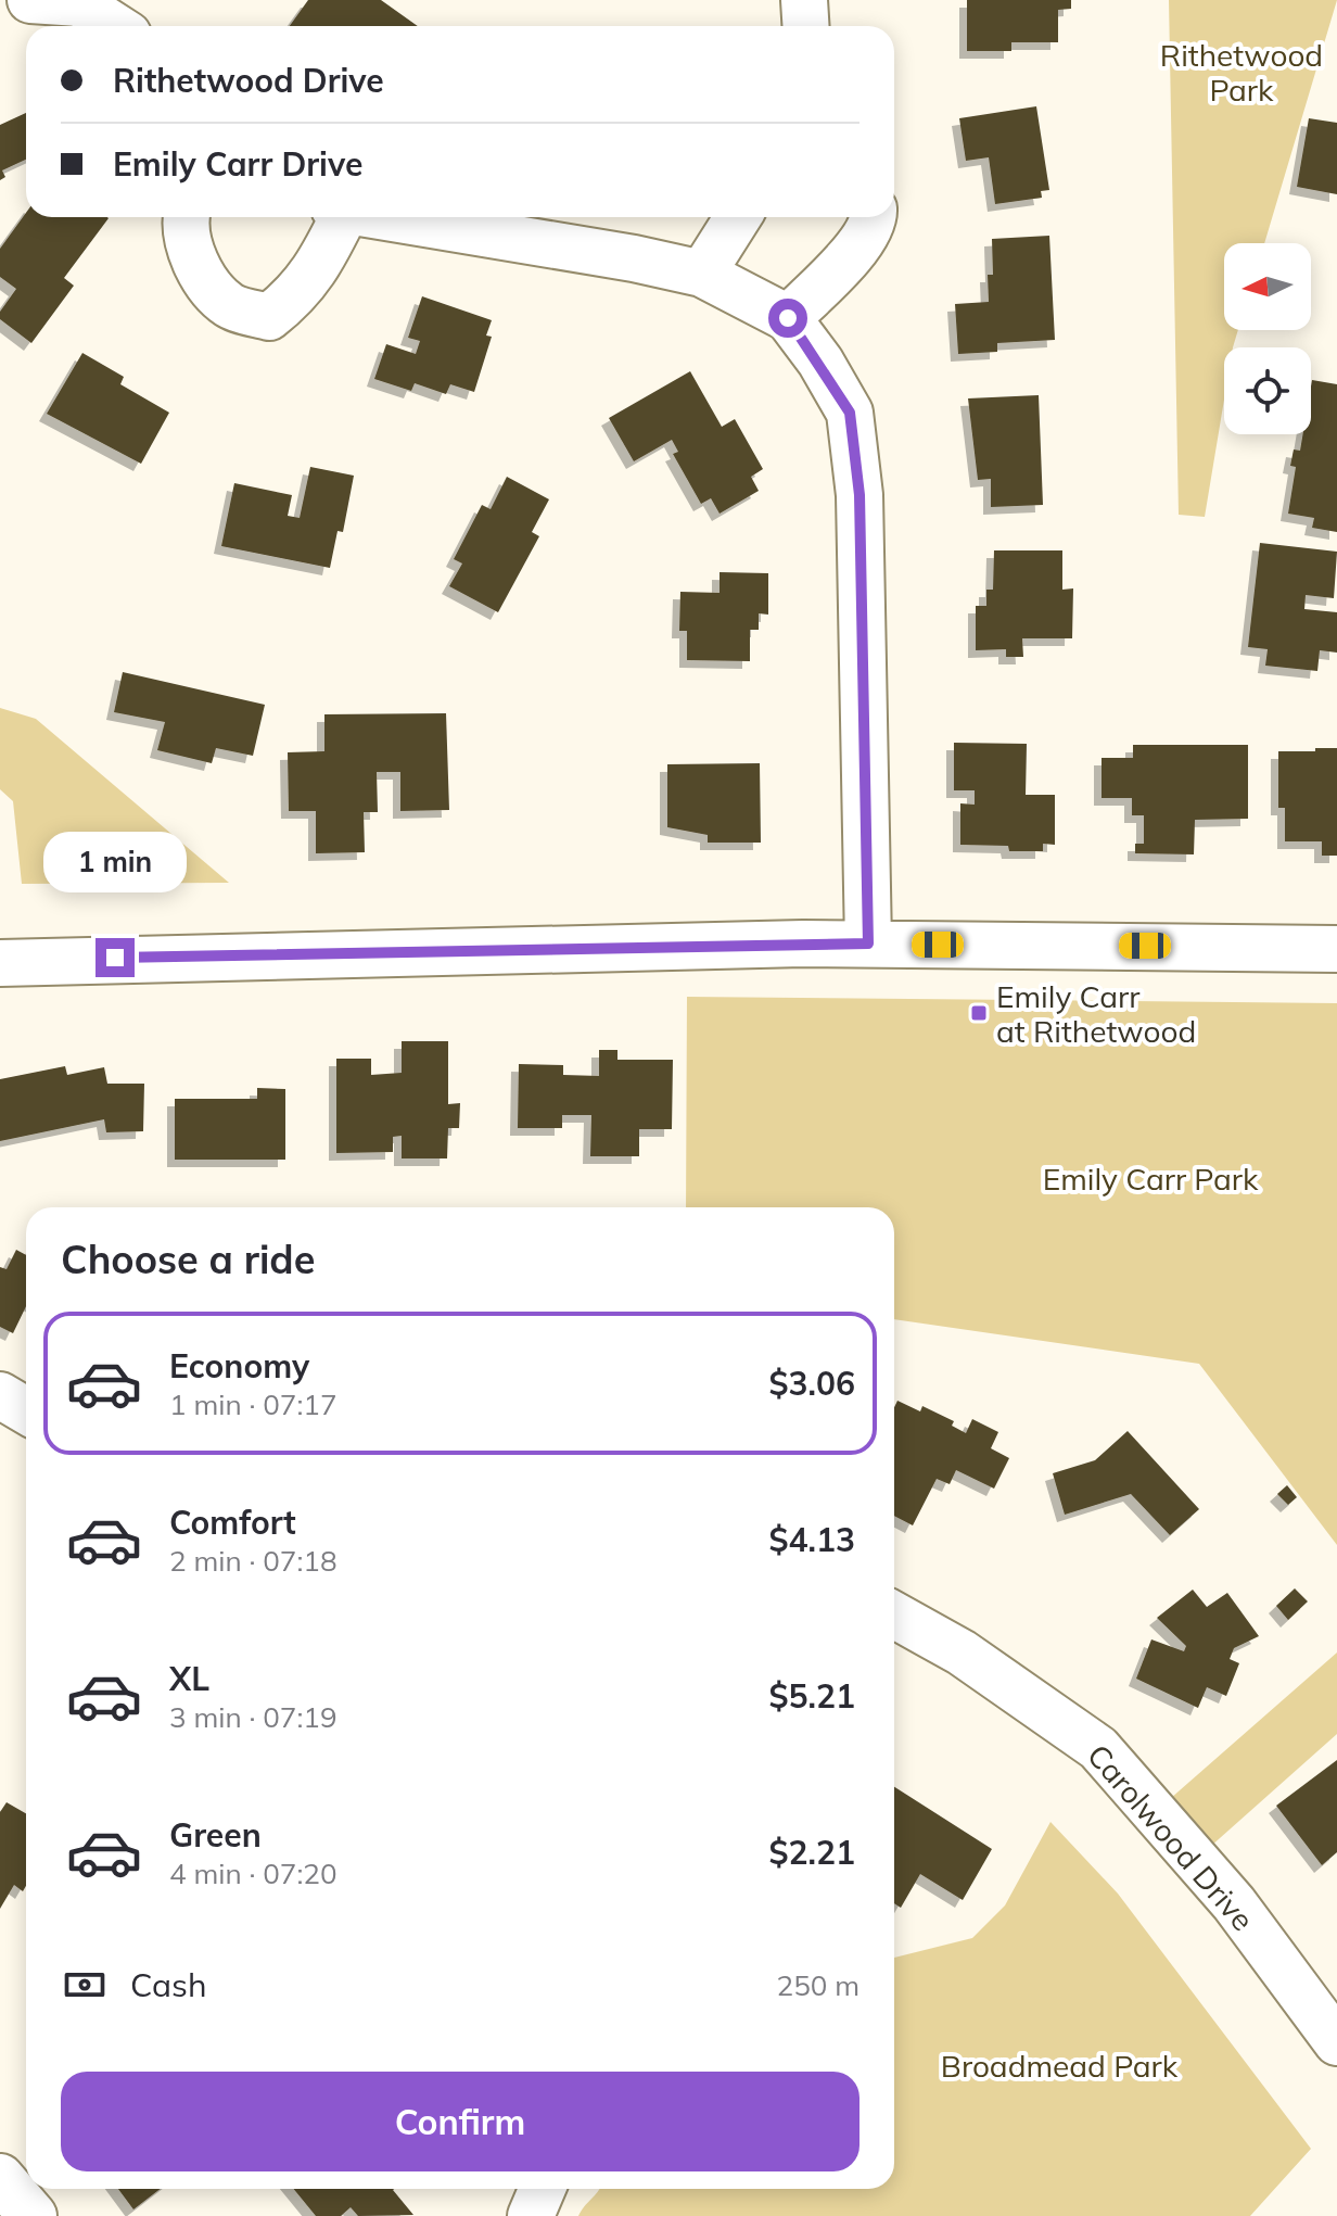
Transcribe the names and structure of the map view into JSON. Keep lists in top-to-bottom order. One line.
{"streets":{"street":["Carolwood Drive"]},"parks":["Rithetwood Park","Emily Carr Park","Broadmead Park"],"places":{"transit":["Emily Carr at Rithetwood"]},"north":"left","page":{"banner":["Rithetwood Drive","Emily Carr Drive"],"bubble":"1 min","heading":"Choose a ride","list":[{"name":"Economy","note":"1 min · 07:17","value":"$3.06"},{"name":"Comfort","note":"2 min · 07:18","value":"$4.13"},{"name":"XL","note":"3 min · 07:19","value":"$5.21"},{"name":"Green","note":"4 min · 07:20","value":"$2.21"}],"pay":["Cash","250 m"],"buttons":"Confirm"}}
